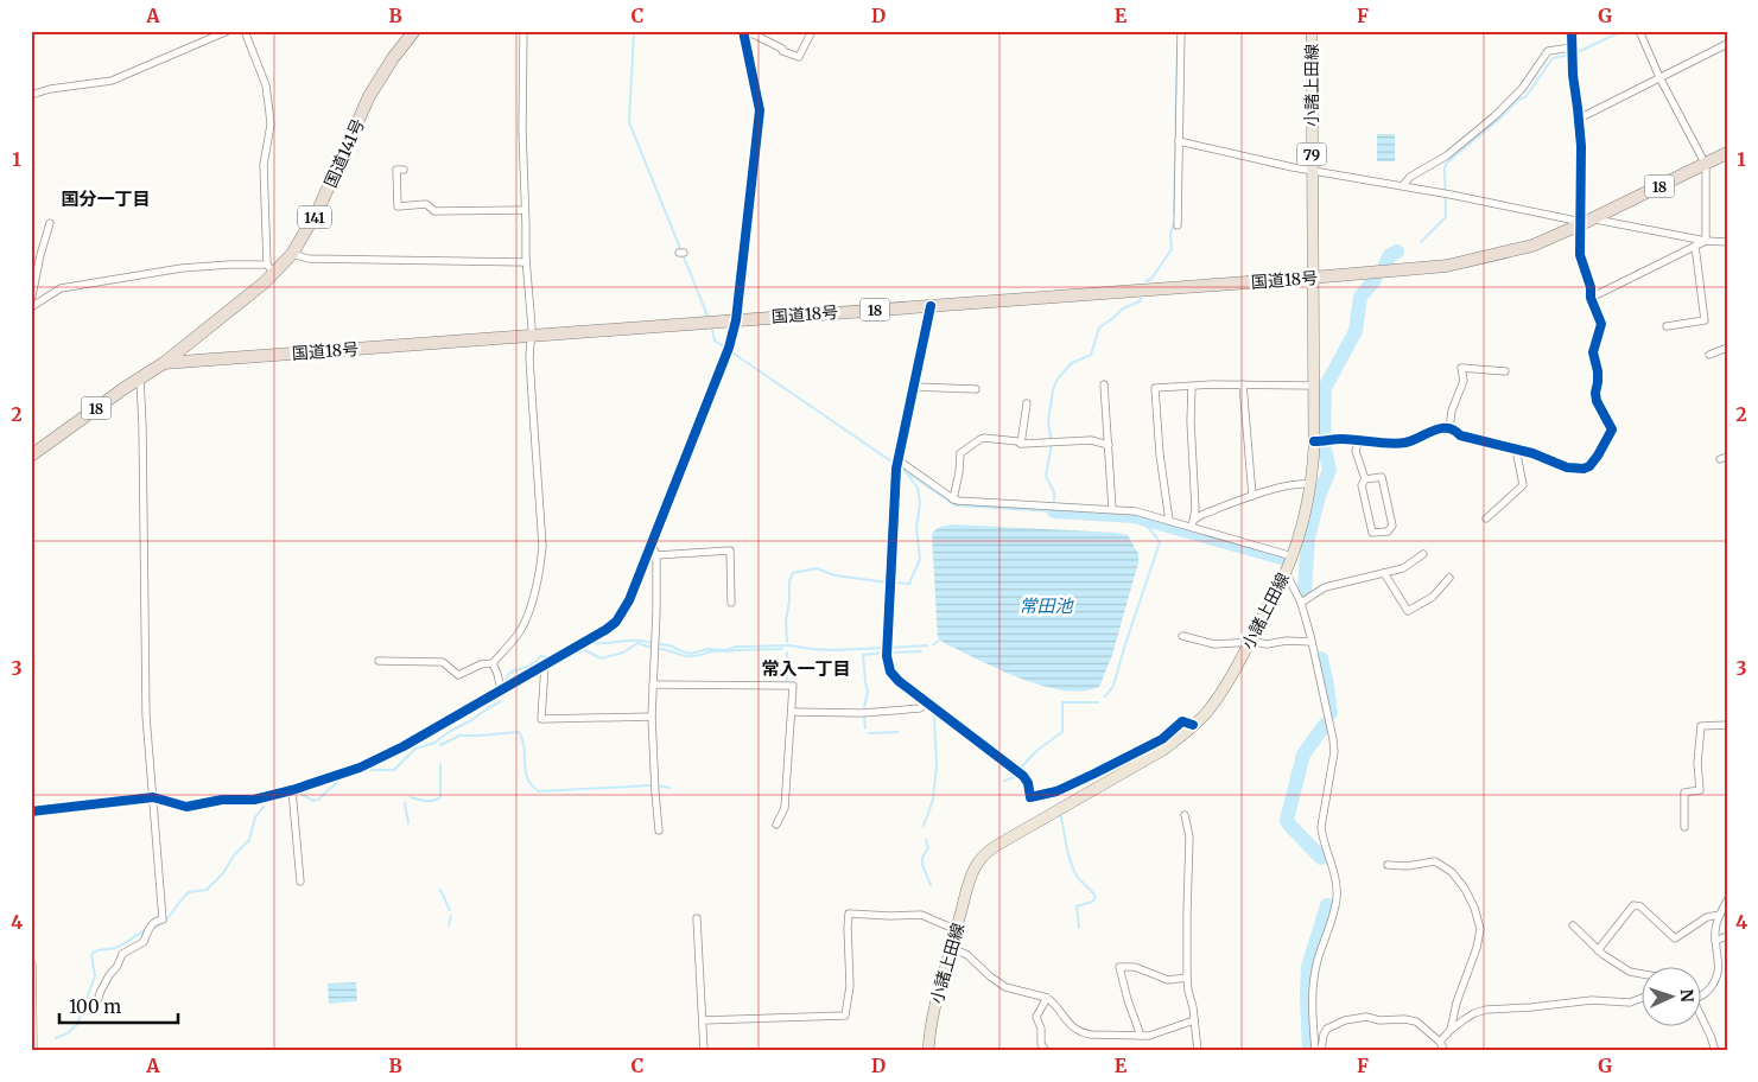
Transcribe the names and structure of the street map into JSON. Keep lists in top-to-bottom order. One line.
{"streets":{"highway":["国道141号","18","141","国道18号"],"main road":["小諸上田線","79"]},"crossings":[["小諸上田線","国道18号"],["国道141号","国道18号"]],"districts":["国分一丁目","常入一丁目"],"water":["常田池"],"scale_bar":"100 m","north":"right","grid":{"columns":["A","B","C","D","E","F","G"],"rows":["1","2","3","4"]}}
